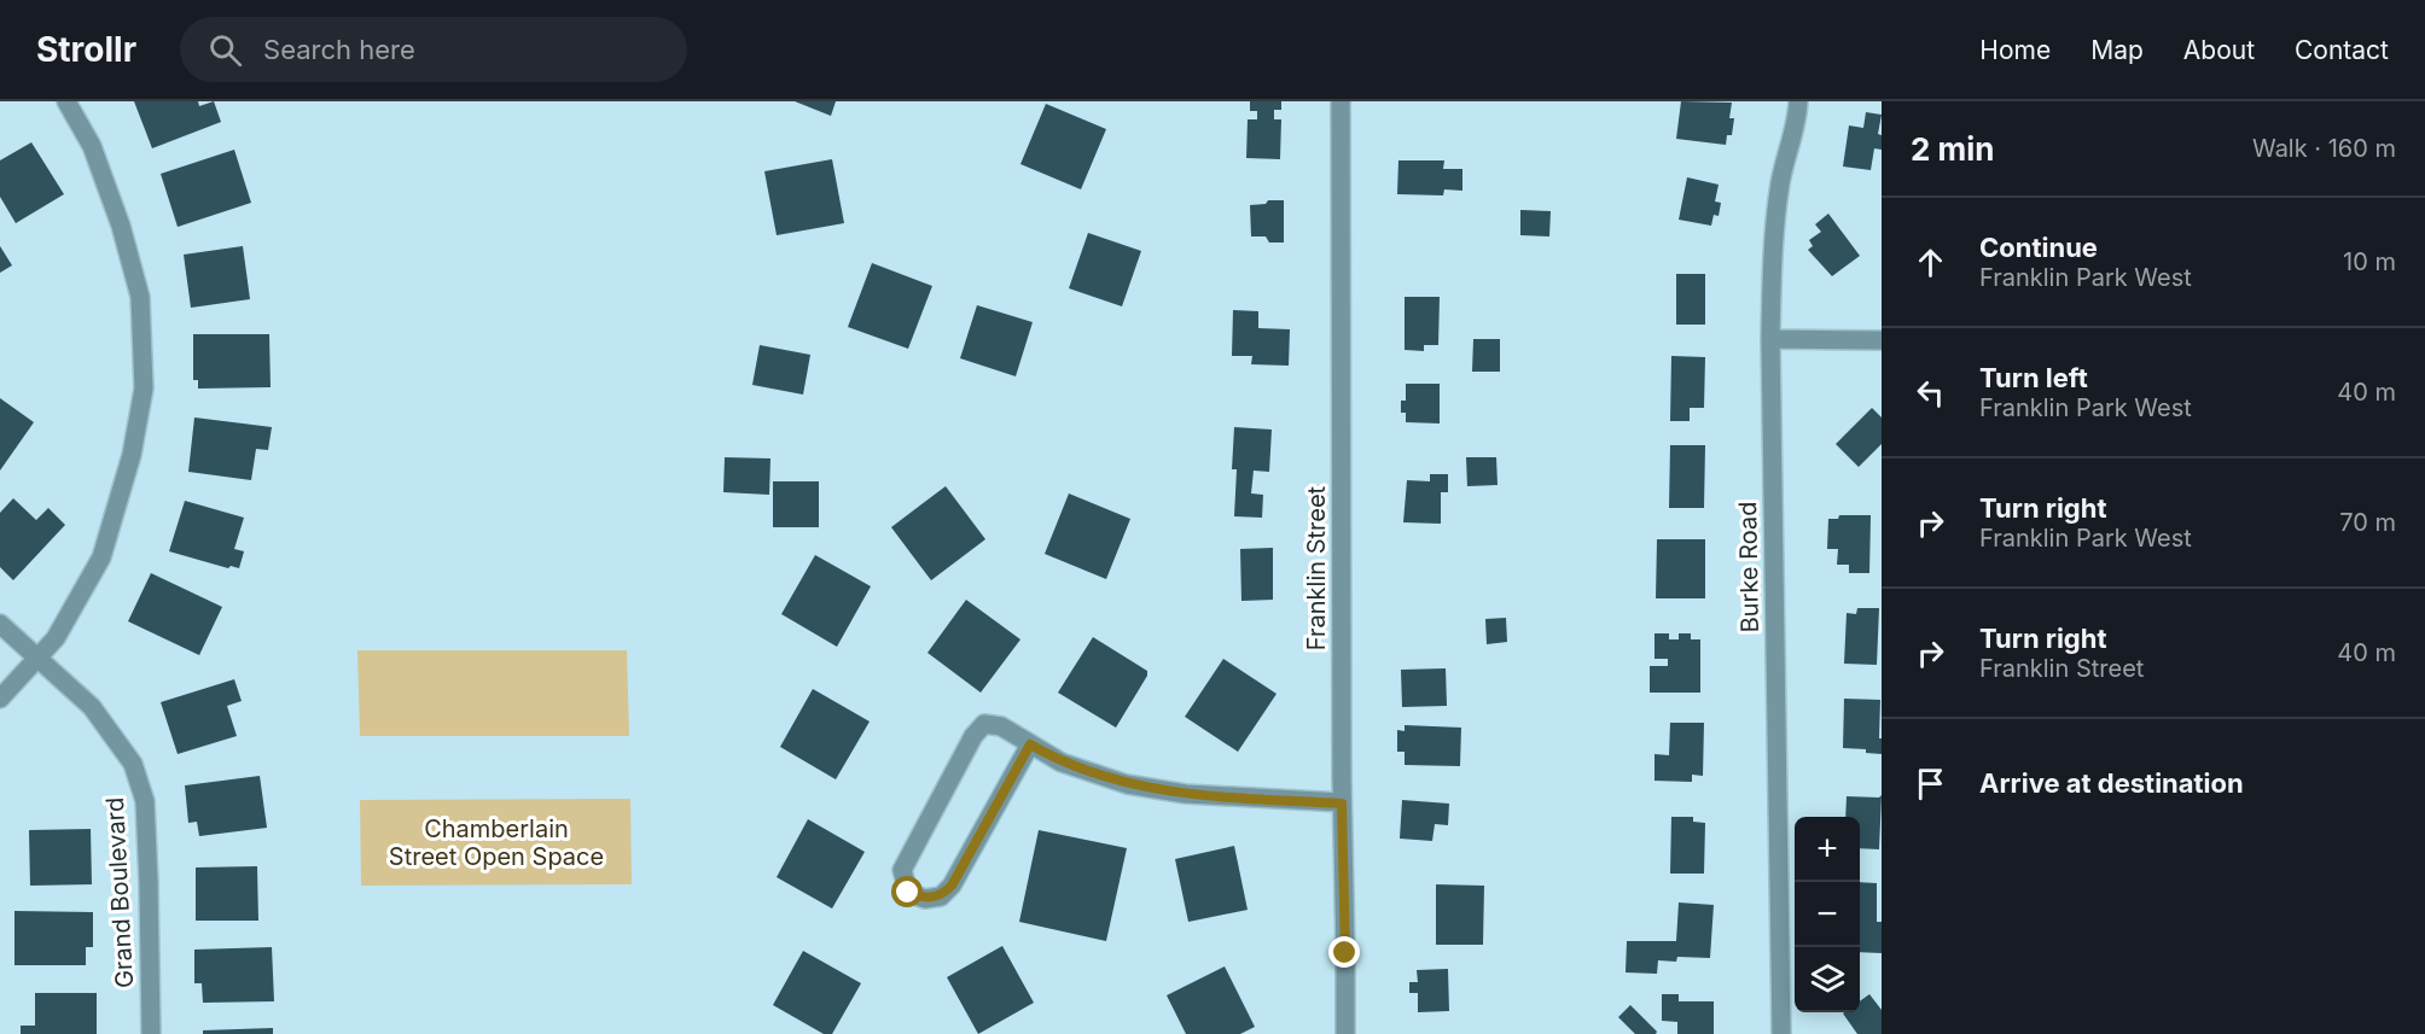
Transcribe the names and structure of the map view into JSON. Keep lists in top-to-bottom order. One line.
{"streets":{"street":["Burke Road","Franklin Street","Grand Boulevard"]},"parks":["Chamberlain Street Open Space"],"page":{"header":"Strollr","search":"Search here","nav":["Home","Map","About","Contact"],"heading":["2 min","Walk · 160 m"],"list":[["Continue","Franklin Park West","10 m"],["Turn left","Franklin Park West","40 m"],["Turn right","Franklin Park West","70 m"],["Turn right","Franklin Street","40 m"],"Arrive at destination"],"map_buttons":["+","−"]}}
